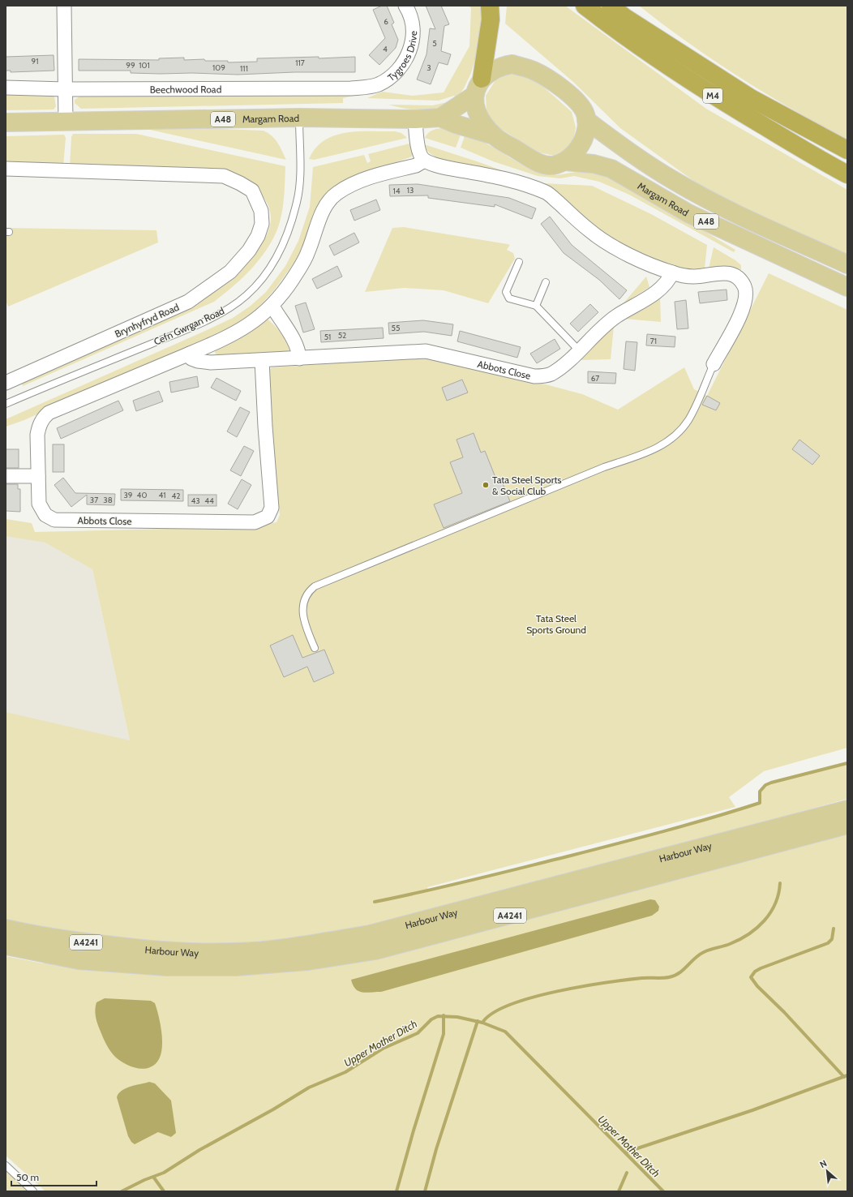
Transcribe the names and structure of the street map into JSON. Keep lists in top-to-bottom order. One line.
{"streets":{"highway":["M4"],"main road":["Margam Road","A48","Harbour Way","A4241"],"street":["Tygroes Drive","Beechwood Road","Brynhyfryd Road","Abbots Close"],"lane":["Cefn Gwrgan Road"]},"crossings":[["Tygroes Drive","Beechwood Road"],["Margam Road","A48"],["Margam Road","Cefn Gwrgan Road"]],"water":["Upper Mother Ditch"],"parks":["Tata Steel Sports Ground"],"places":["Tata Steel Sports & Social Club"],"house_numbers":["6","5","4","91","117","99","101","109","3","111","13","14","55","52","51","71","67","39","40","41","42","37","38","43","44"],"scale_bar":"50 m","north":"top left"}
